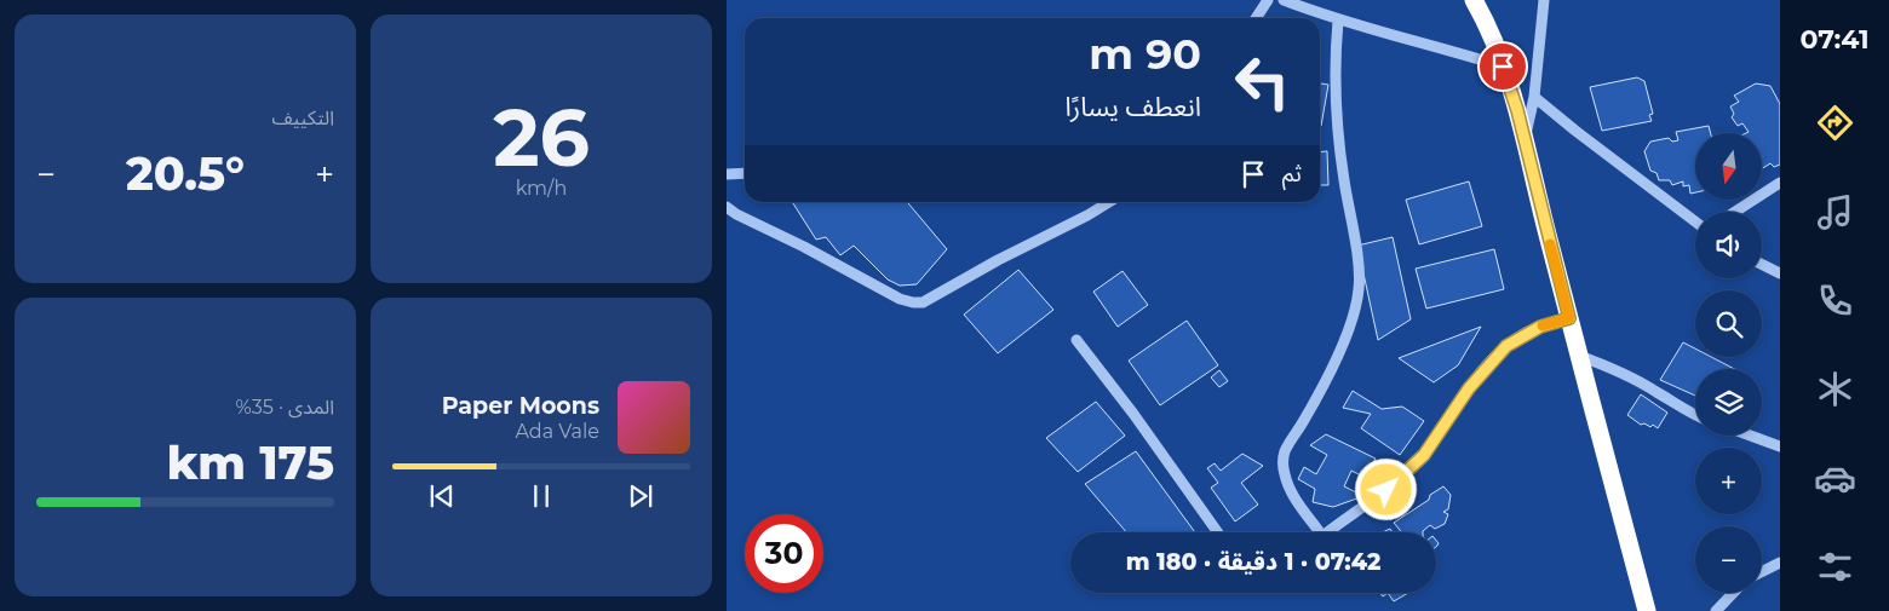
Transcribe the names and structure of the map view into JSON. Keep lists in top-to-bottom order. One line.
{"north":"bottom","page":{"tabs":"07:41","tile":[["26","km/h"],"التكييف",["المدى · 35%","175 km"]],"turn":["90 m","انعطف يسارًا"],"map_buttons":["+","−"],"then":"ثم","heat":["−","20.5°","+"],"song":["Paper Moons","Ada Vale"],"limit":"30","trip":"07:42 · 1 دقيقة · 180 m"}}
